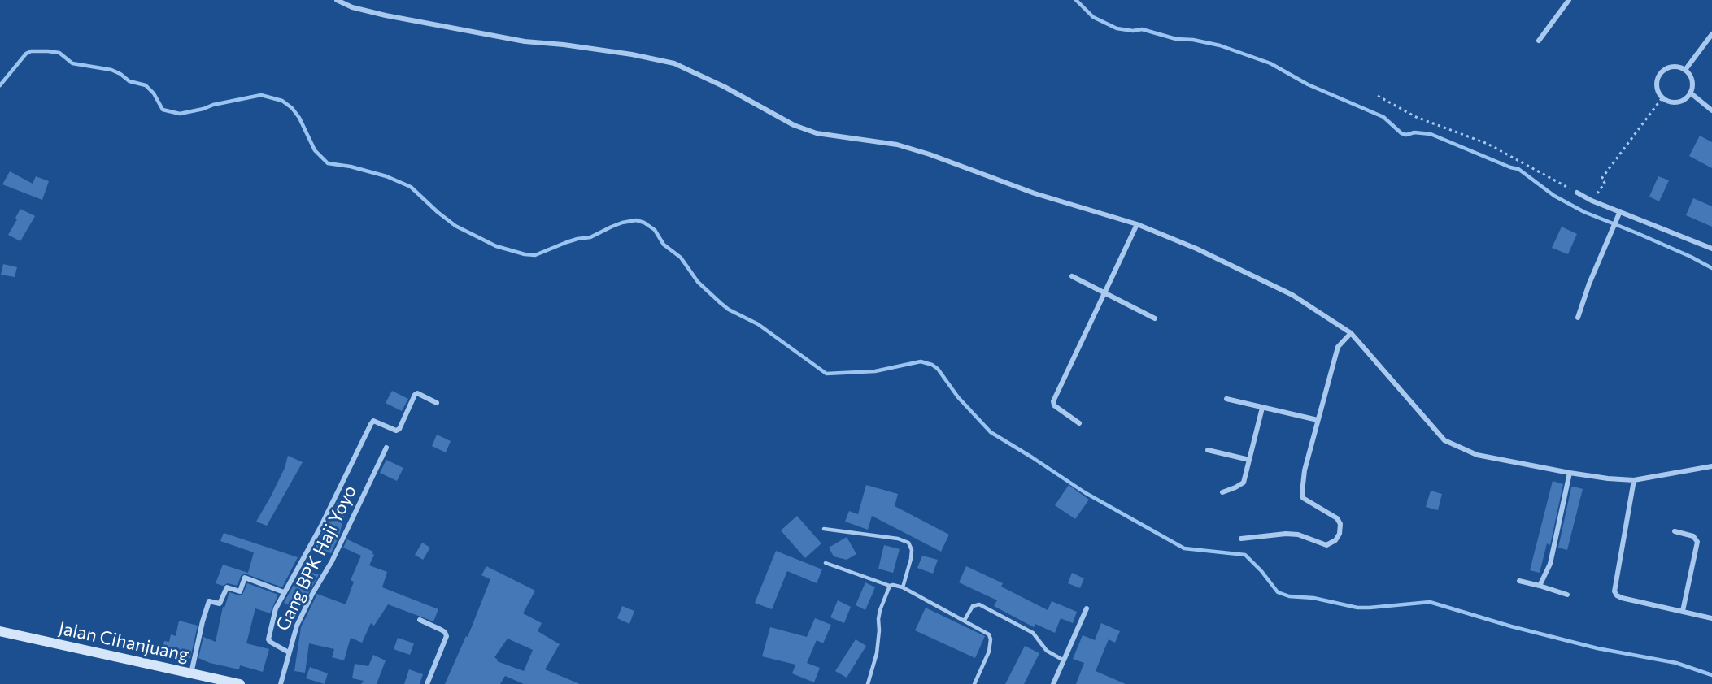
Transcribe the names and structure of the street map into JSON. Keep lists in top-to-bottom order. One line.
{"streets":{"main road":["Jalan Cihanjuang"],"street":["Gang BPK Haji Yoyo"]}}
